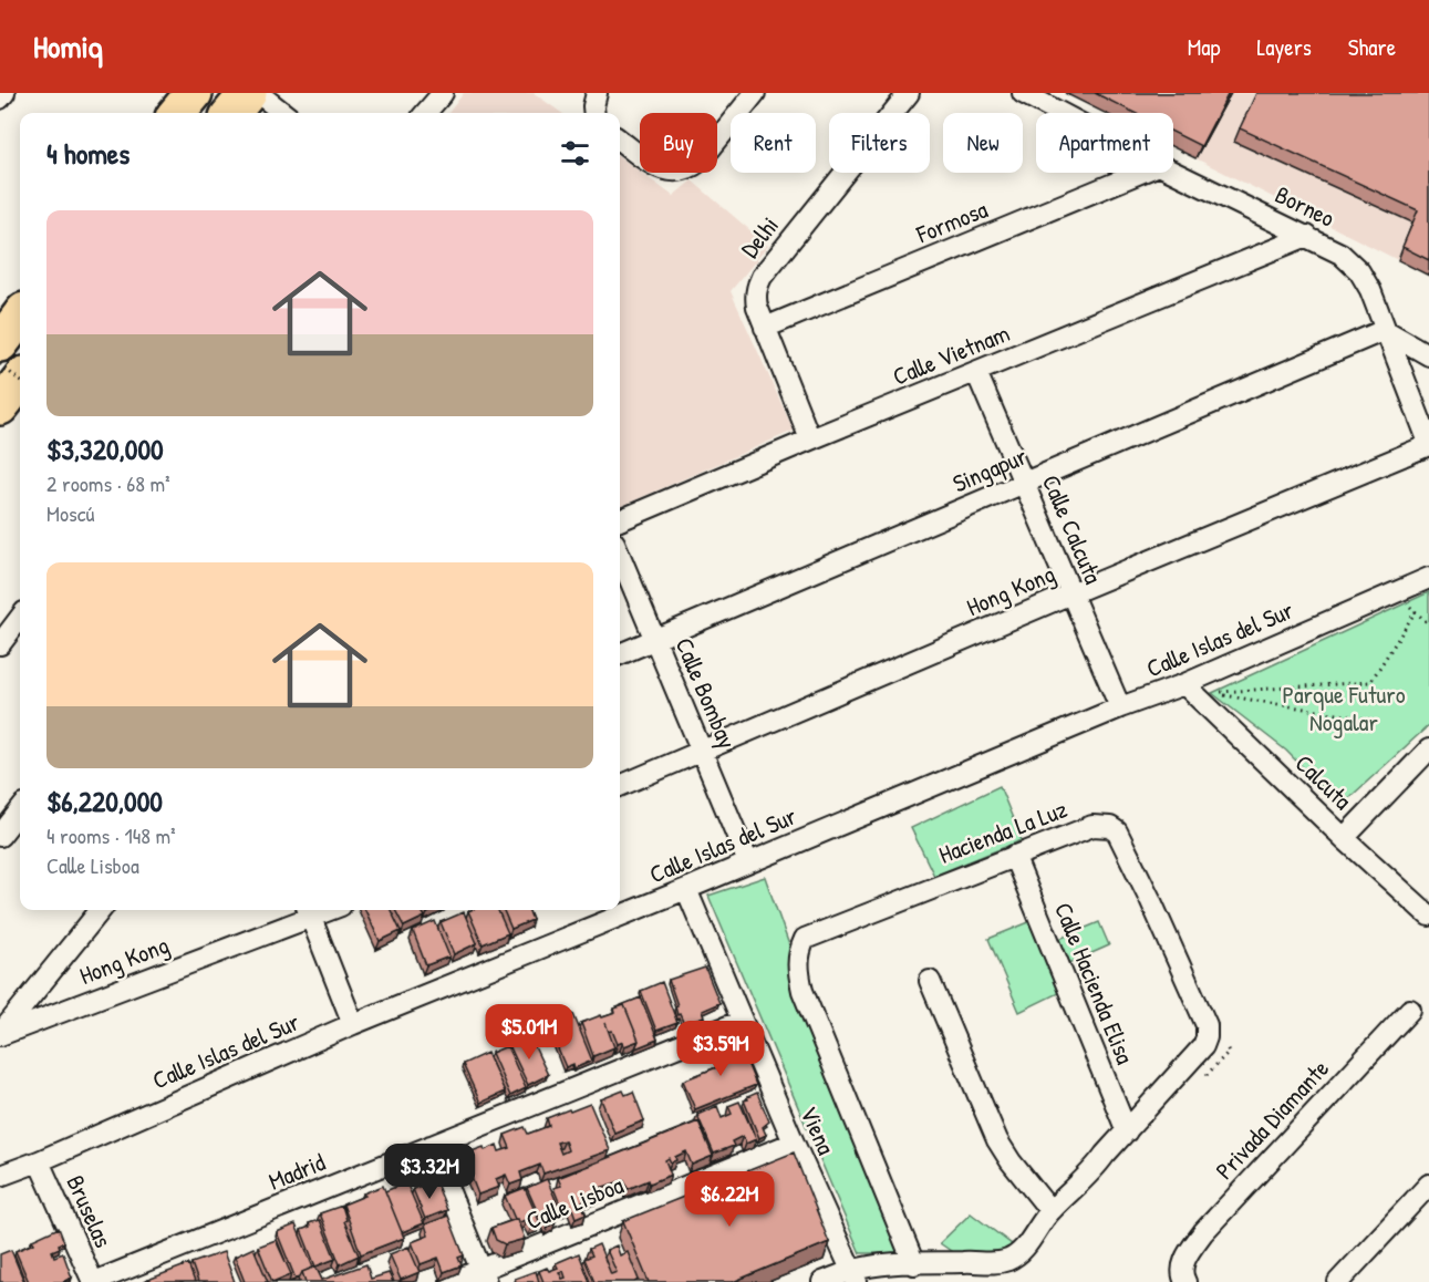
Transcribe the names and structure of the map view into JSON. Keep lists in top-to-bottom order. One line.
{"streets":{"street":["Borneo","Formosa","Delhi","Calle Vietnam","Singapur","Calle Calcuta","Hong Kong","Calle Islas del Sur","Calle Bombay","Calcuta","Hacienda La Luz","Calle Hacienda Elisa","Privada Diamante","Viena","Madrid","Calle Lisboa","Bruselas"]},"crossings":[["Borneo","Calle Vietnam"],["Borneo","Singapur"],["Borneo","Hong Kong"],["Formosa","Delhi"],["Delhi","Calle Vietnam"],["Calle Vietnam","Calle Calcuta"],["Singapur","Calle Calcuta"],["Singapur","Calle Bombay"],["Calle Calcuta","Hong Kong"],["Calle Calcuta","Calle Islas del Sur"],["Hong Kong","Calle Bombay"],["Calle Islas del Sur","Calle Bombay"],["Calle Islas del Sur","Calcuta"],["Calle Islas del Sur","Viena"],["Calle Islas del Sur","Bruselas"],["Hacienda La Luz","Calle Hacienda Elisa"],["Hacienda La Luz","Viena"],["Viena","Madrid"],["Viena","Calle Lisboa"],["Madrid","Bruselas"]],"parks":["Parque Futuro Nogalar"],"page":{"header":"Homiq","nav":["Map","Layers","Share"],"chip":["Buy","Rent","Filters","New","Apartment"],"heading":"4 homes","list":[{"name":"$3,320,000","note":"2 rooms · 68 m² · Moscú"},{"name":"$6,220,000","note":"4 rooms · 148 m² · Calle Lisboa"}],"price":["$5.01M","$3.59M","$3.32M","$6.22M"]}}
